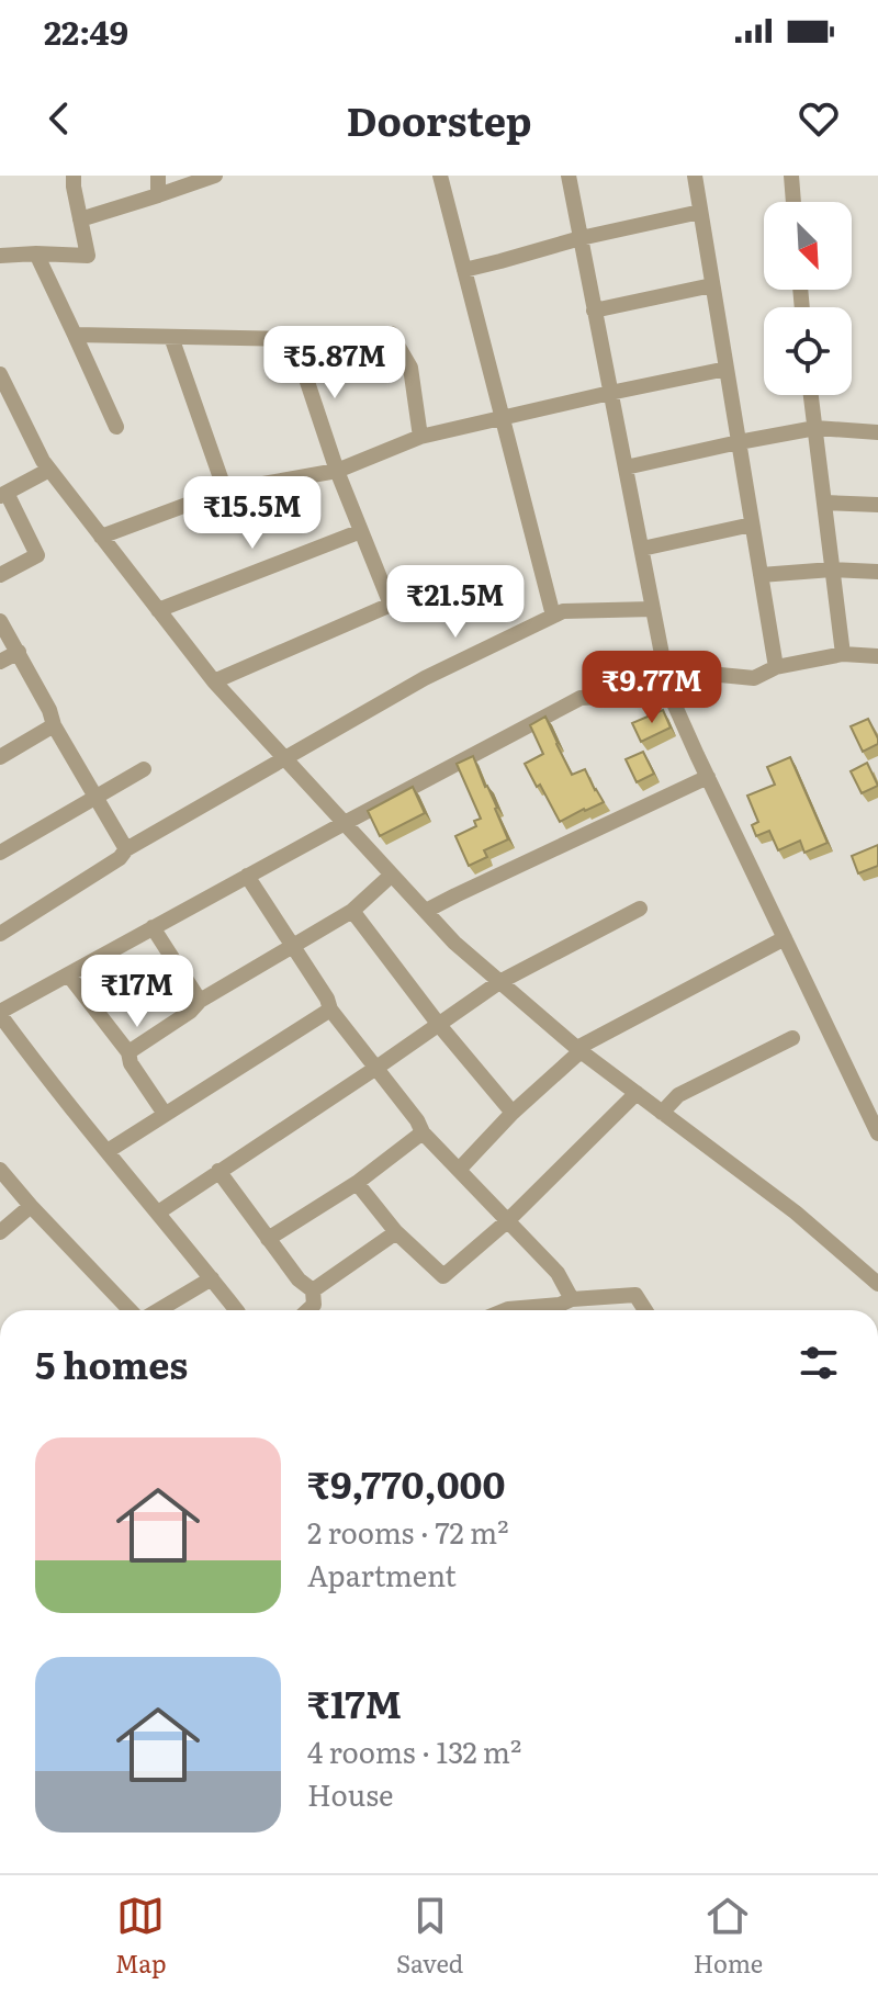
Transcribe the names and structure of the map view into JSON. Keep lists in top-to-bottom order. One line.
{"north":"bottom right","page":{"status":"22:49","header":"Doorstep","price":["₹5.87M","₹15.5M","₹21.5M","₹9.77M","₹17M"],"heading":"5 homes","list":[{"name":"₹9,770,000","note":"2 rooms · 72 m² · Apartment"},{"name":"₹17M","note":"4 rooms · 132 m² · House"}],"tabs":["Map","Saved","Home"]}}
